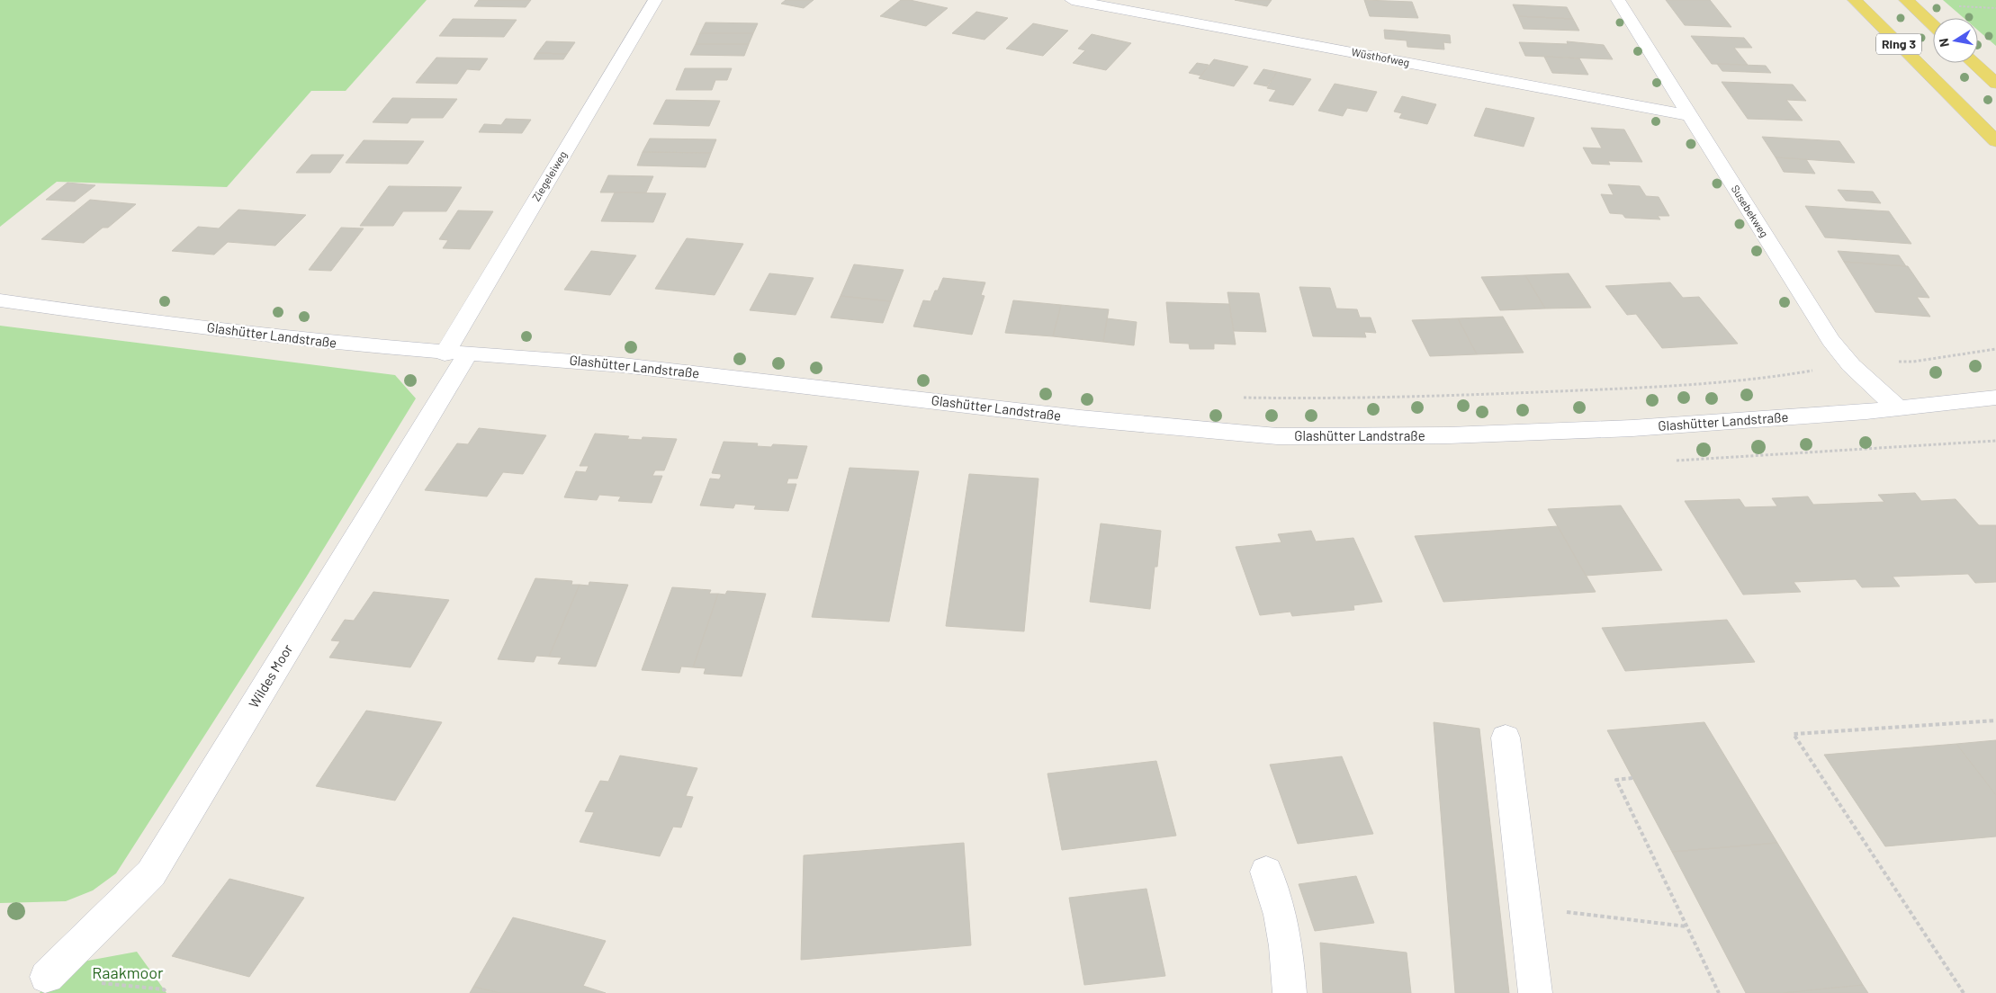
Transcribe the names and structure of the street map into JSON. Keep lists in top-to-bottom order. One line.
{"streets":{"main road":["Ring 3"],"street":["Wüsthofweg","Ziegeleiweg","Susebekweg","Glashütter Landstraße","Wildes Moor"]},"crossings":[["Wüsthofweg","Susebekweg"],["Ziegeleiweg","Glashütter Landstraße"],["Ziegeleiweg","Wildes Moor"],["Susebekweg","Glashütter Landstraße"],["Glashütter Landstraße","Wildes Moor"]],"parks":["Raakmoor"],"north":"left"}
